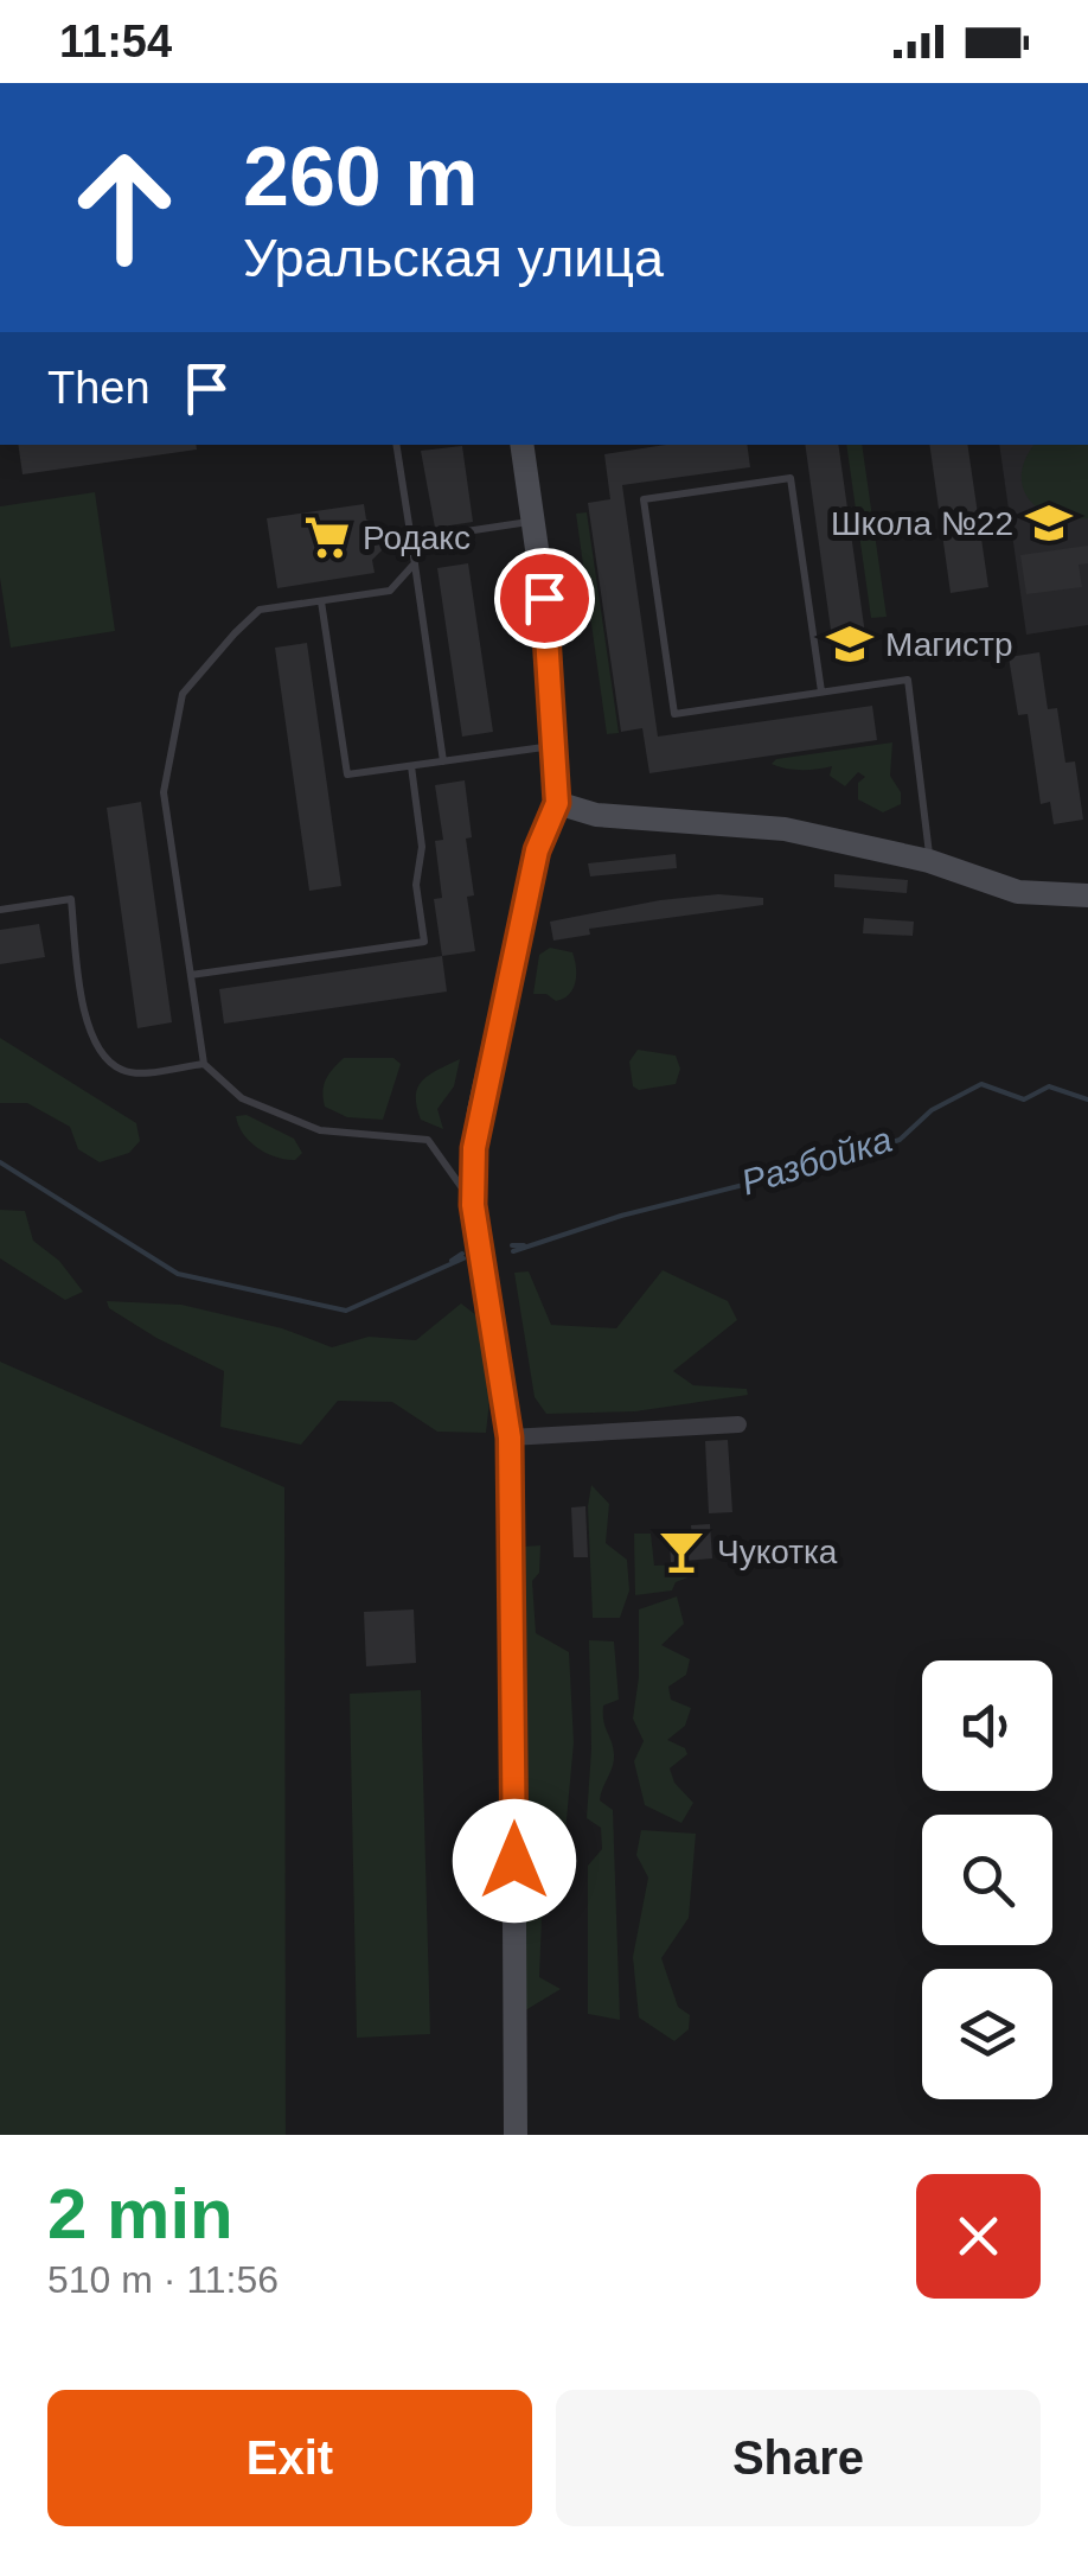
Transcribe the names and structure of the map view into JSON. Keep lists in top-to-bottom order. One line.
{"water":["Разбойка"],"places":{"school or university":["Школа №22","Магистр"],"supermarket":["Родакс"],"bar":["Чукотка"]},"page":{"status":"11:54","turn":["260 m","Уральская улица"],"then":"Then","heading":["2 min","510 m · 11:56"],"buttons":["Exit","Share"]}}
